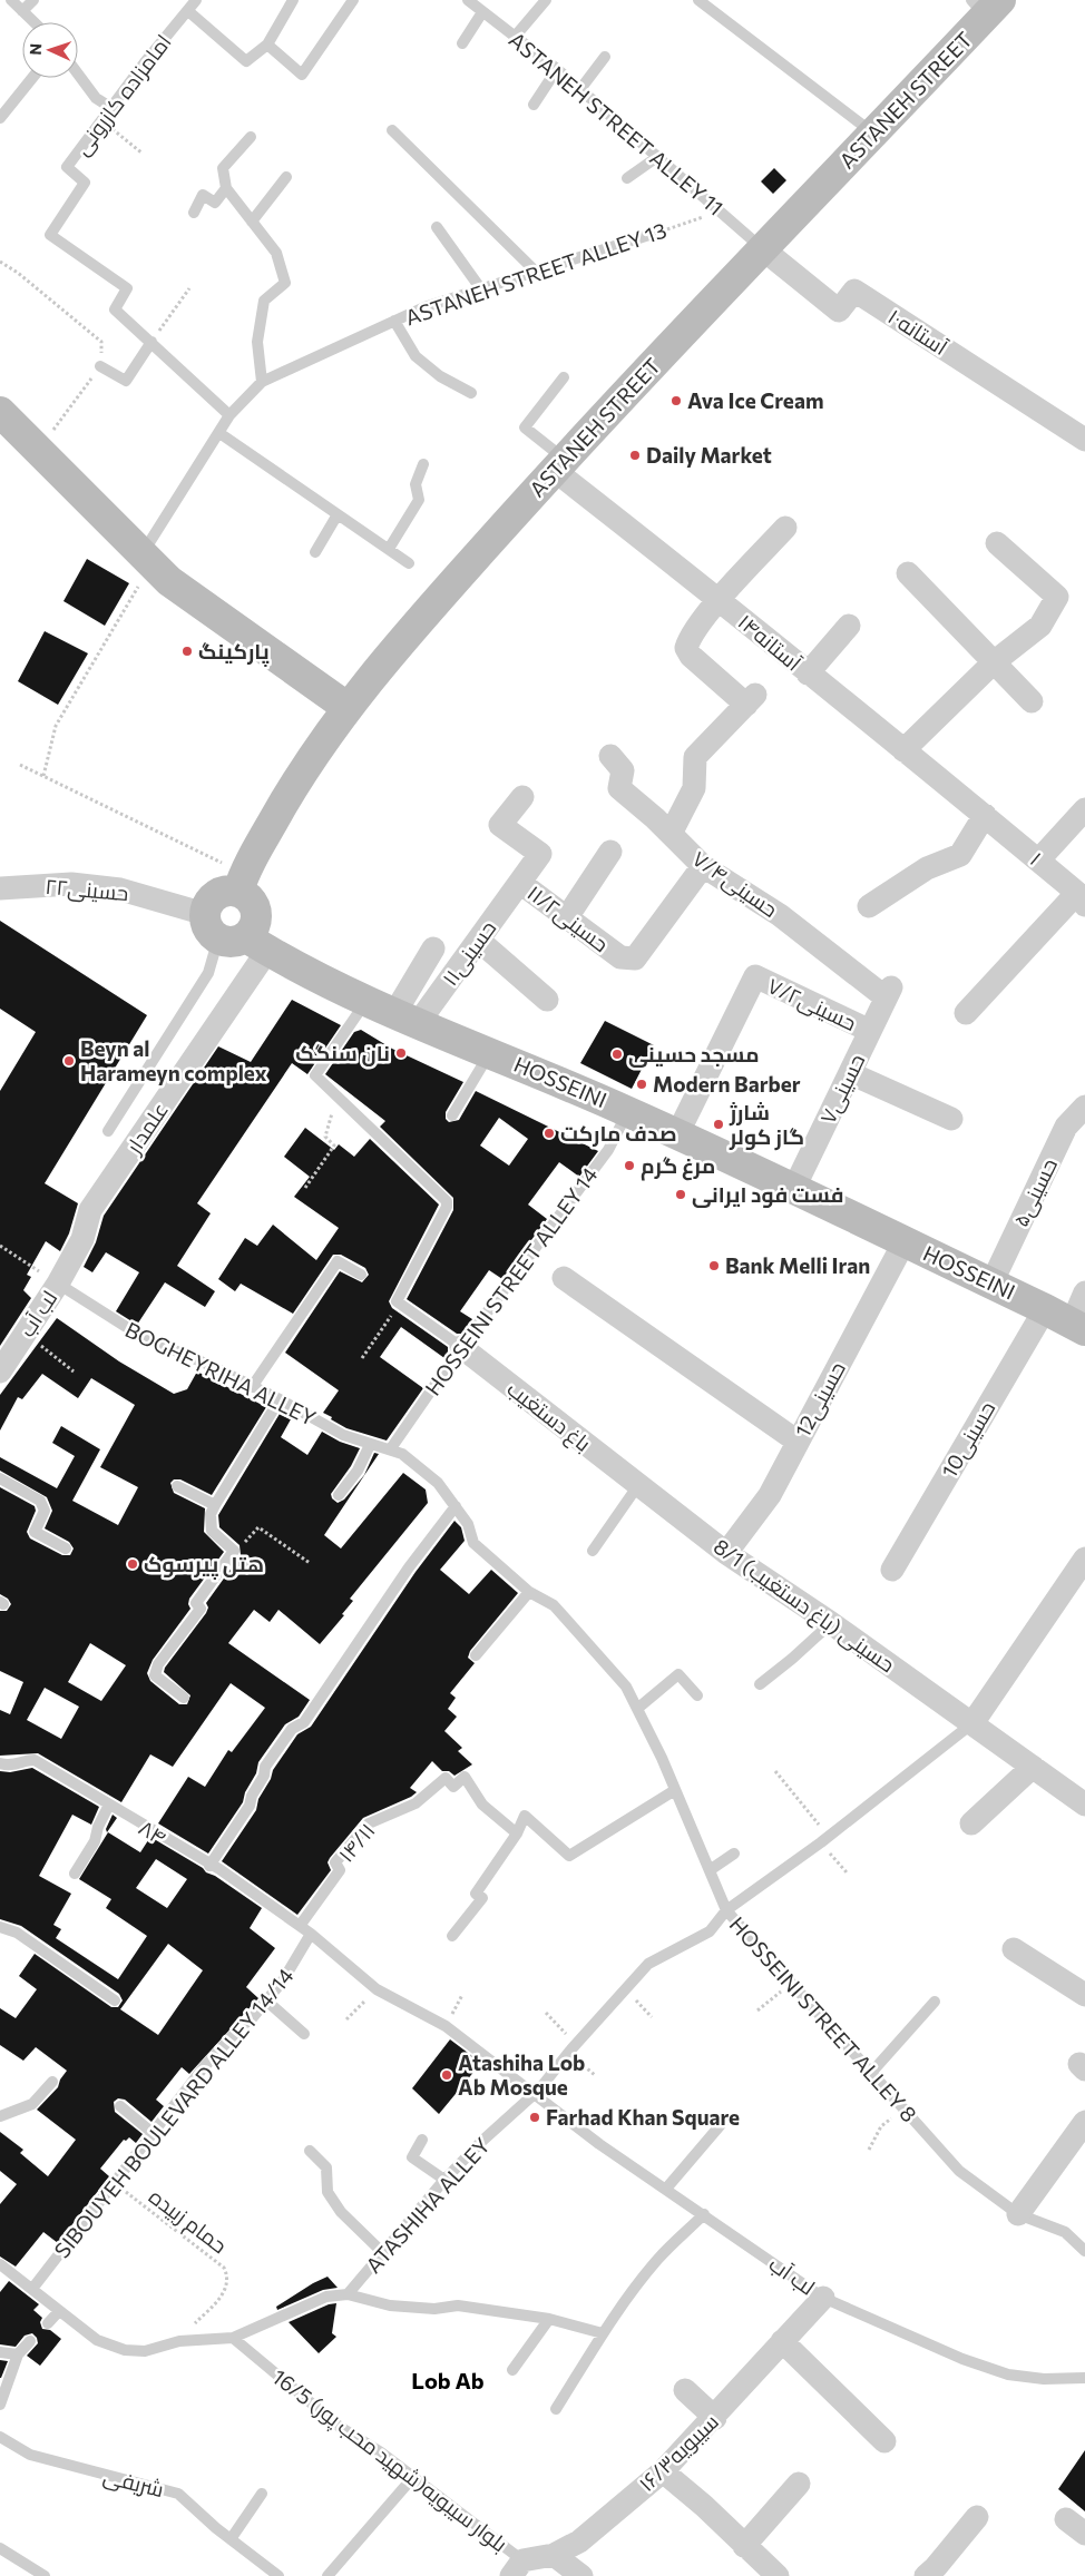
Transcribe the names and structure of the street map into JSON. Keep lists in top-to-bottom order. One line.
{"streets":{"street":["ASTANEH STREET","آستانه۱۰","آستانه۱۴","۱","حسینی۷/۴","حسینی۲۲","حسینی۱۱/۲","حسینی۱۱","حسینی۷/۲","HOSSEINI","حسینی۷","علمدار","حسینی۵","لب آب","حسینی12","باغ دستغیب","حسینی10","8/1 حسینی (باغ دستغیب)","HOSSEINI STREET ALLEY 8","سیبویه۱۶/۳"],"lane":["امامزاده کازرونی","ASTANEH STREET ALLEY 11","ASTANEH STREET ALLEY 13","HOSSEINI STREET ALLEY 14","BOGHEYRIHA ALLEY","۸۴","۱۴/۱۱","SIBOUYEH BOULEVARD ALLEY 14/14","ATASHIHA ALLEY","16/5 بلوار سیبویه(شهید محب پور)","شریفی"],"path":["حمام زبیده"]},"crossings":[["امامزاده کازرونی","ASTANEH STREET ALLEY 13"],["ASTANEH STREET","ASTANEH STREET ALLEY 11"],["ASTANEH STREET","آستانه۱۰"],["ASTANEH STREET","آستانه۱۴"],["ASTANEH STREET ALLEY 11","ASTANEH STREET ALLEY 13"],["ASTANEH STREET ALLEY 11","آستانه۱۰"],["آستانه۱۴","۱"],["حسینی۷/۴","حسینی۱۱/۲"],["حسینی۷/۴","حسینی۷"],["حسینی۲۲","HOSSEINI"],["حسینی۲۲","علمدار"],["حسینی۱۱/۲","حسینی۱۱"],["حسینی۱۱","HOSSEINI"],["حسینی۷/۲","HOSSEINI"],["حسینی۷/۲","حسینی۷"],["HOSSEINI","حسینی۷"],["HOSSEINI","علمدار"],["HOSSEINI","حسینی۵"],["HOSSEINI","HOSSEINI STREET ALLEY 14"],["HOSSEINI","حسینی12"],["HOSSEINI","حسینی10"],["علمدار","لب آب"],["علمدار","BOGHEYRIHA ALLEY"],["HOSSEINI STREET ALLEY 14","BOGHEYRIHA ALLEY"],["HOSSEINI STREET ALLEY 14","باغ دستغیب"],["لب آب","BOGHEYRIHA ALLEY"],["لب آب","۸۴"],["لب آب","ATASHIHA ALLEY"],["لب آب","سیبویه۱۶/۳"],["حسینی12","8/1 حسینی (باغ دستغیب)"],["باغ دستغیب","8/1 حسینی (باغ دستغیب)"],["8/1 حسینی (باغ دستغیب)","HOSSEINI STREET ALLEY 8"],["۸۴","۱۴/۱۱"],["۸۴","SIBOUYEH BOULEVARD ALLEY 14/14"],["HOSSEINI STREET ALLEY 8","ATASHIHA ALLEY"],["SIBOUYEH BOULEVARD ALLEY 14/14","حمام زبیده"],["سیبویه۱۶/۳","16/5 بلوار سیبویه(شهید محب پور)"]],"districts":["Lob Ab"],"places":["Ava Ice Cream","Daily Market","پارکینگ","نان سنگک","مسجد حسینی","Beyn al Harameyn complex","Modern Barber","شارژ گاز کولر","صدف مارکت","مرغ گرم","فست فود ایرانی","Bank Melli Iran","هتل پیرسوک","Atashiha Lob Ab Mosque","Farhad Khan Square"],"north":"left"}
